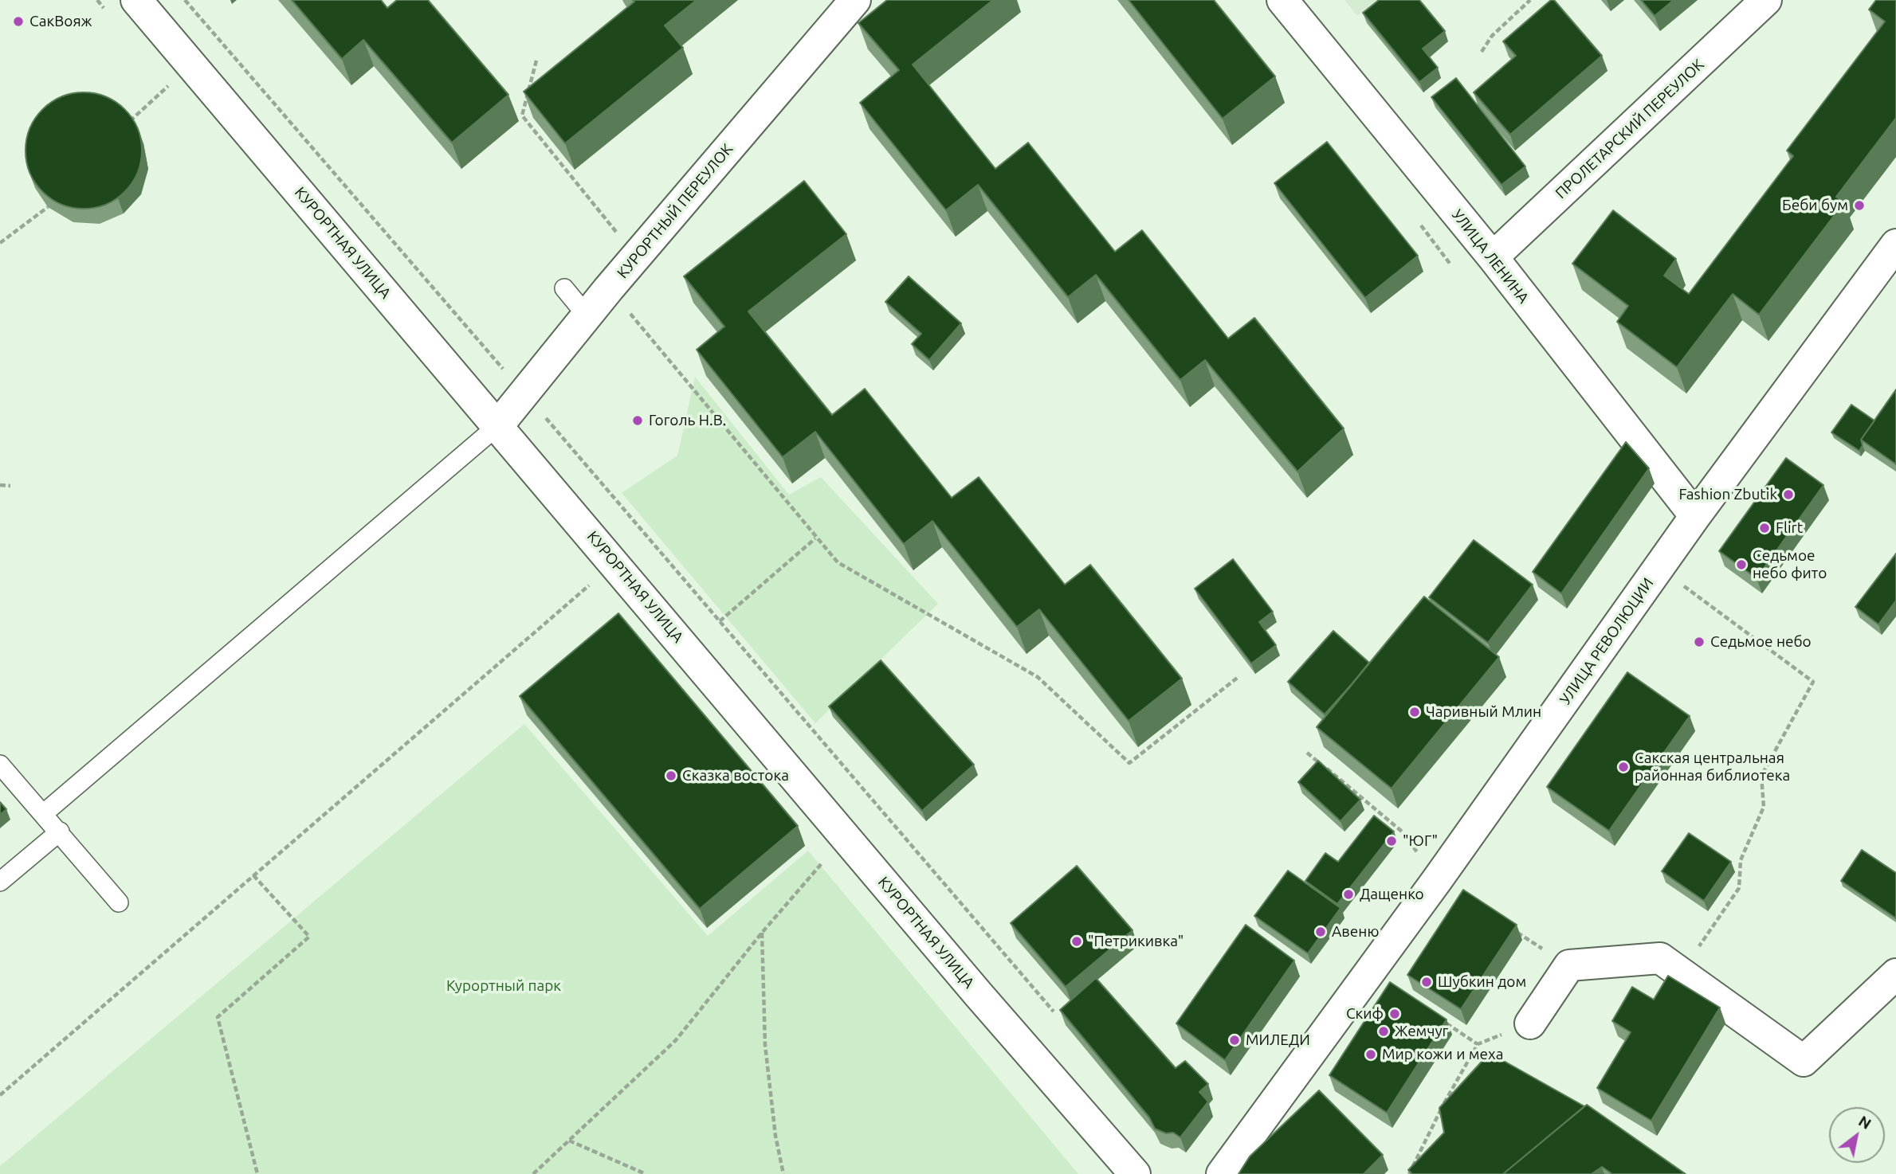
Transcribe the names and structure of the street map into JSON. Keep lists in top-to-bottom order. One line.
{"streets":{"street":["ПРОЛЕТАРСКИЙ ПЕРЕУЛОК","КУРОРТНЫЙ ПЕРЕУЛОК","КУРОРТНАЯ УЛИЦА","УЛИЦА ЛЕНИНА","УЛИЦА РЕВОЛЮЦИИ"]},"crossings":[["ПРОЛЕТАРСКИЙ ПЕРЕУЛОК","УЛИЦА ЛЕНИНА"],["КУРОРТНЫЙ ПЕРЕУЛОК","КУРОРТНАЯ УЛИЦА"],["УЛИЦА ЛЕНИНА","УЛИЦА РЕВОЛЮЦИИ"]],"parks":["Курортный парк"],"places":["СакВояж","Беби бум","Гоголь Н.В.","Fashion Zbutik","Flirt","Седьмое небо фито","Седьмое небо","Чаривный Млин","Сакская центральная районная библиотека","Сказка востока","\"ЮГ\"","Дащенко","Авеню","\"Петрикивка\"","Шубкин дом","Скиф","Жемчуг","МИЛЕДИ","Мир кожи и меха"],"north":"top right"}
